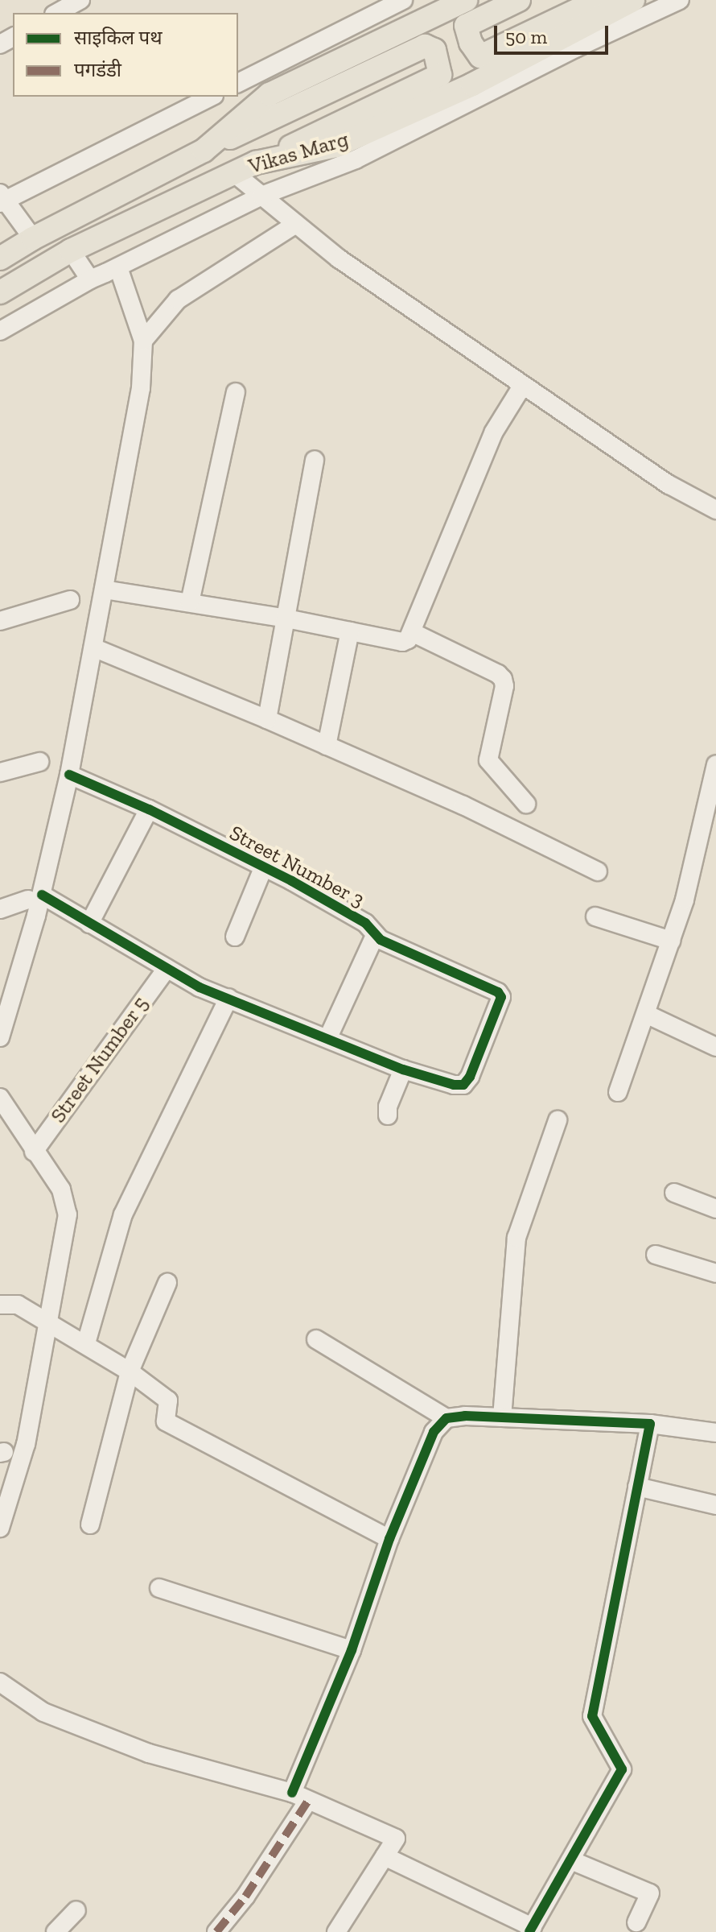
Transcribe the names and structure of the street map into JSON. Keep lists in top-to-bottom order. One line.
{"streets":{"main road":["Vikas Marg"],"street":["Street Number 3","Street Number 5"]},"legend":["साइकिल पथ","पगडंडी"],"scale_bar":"50 m"}
